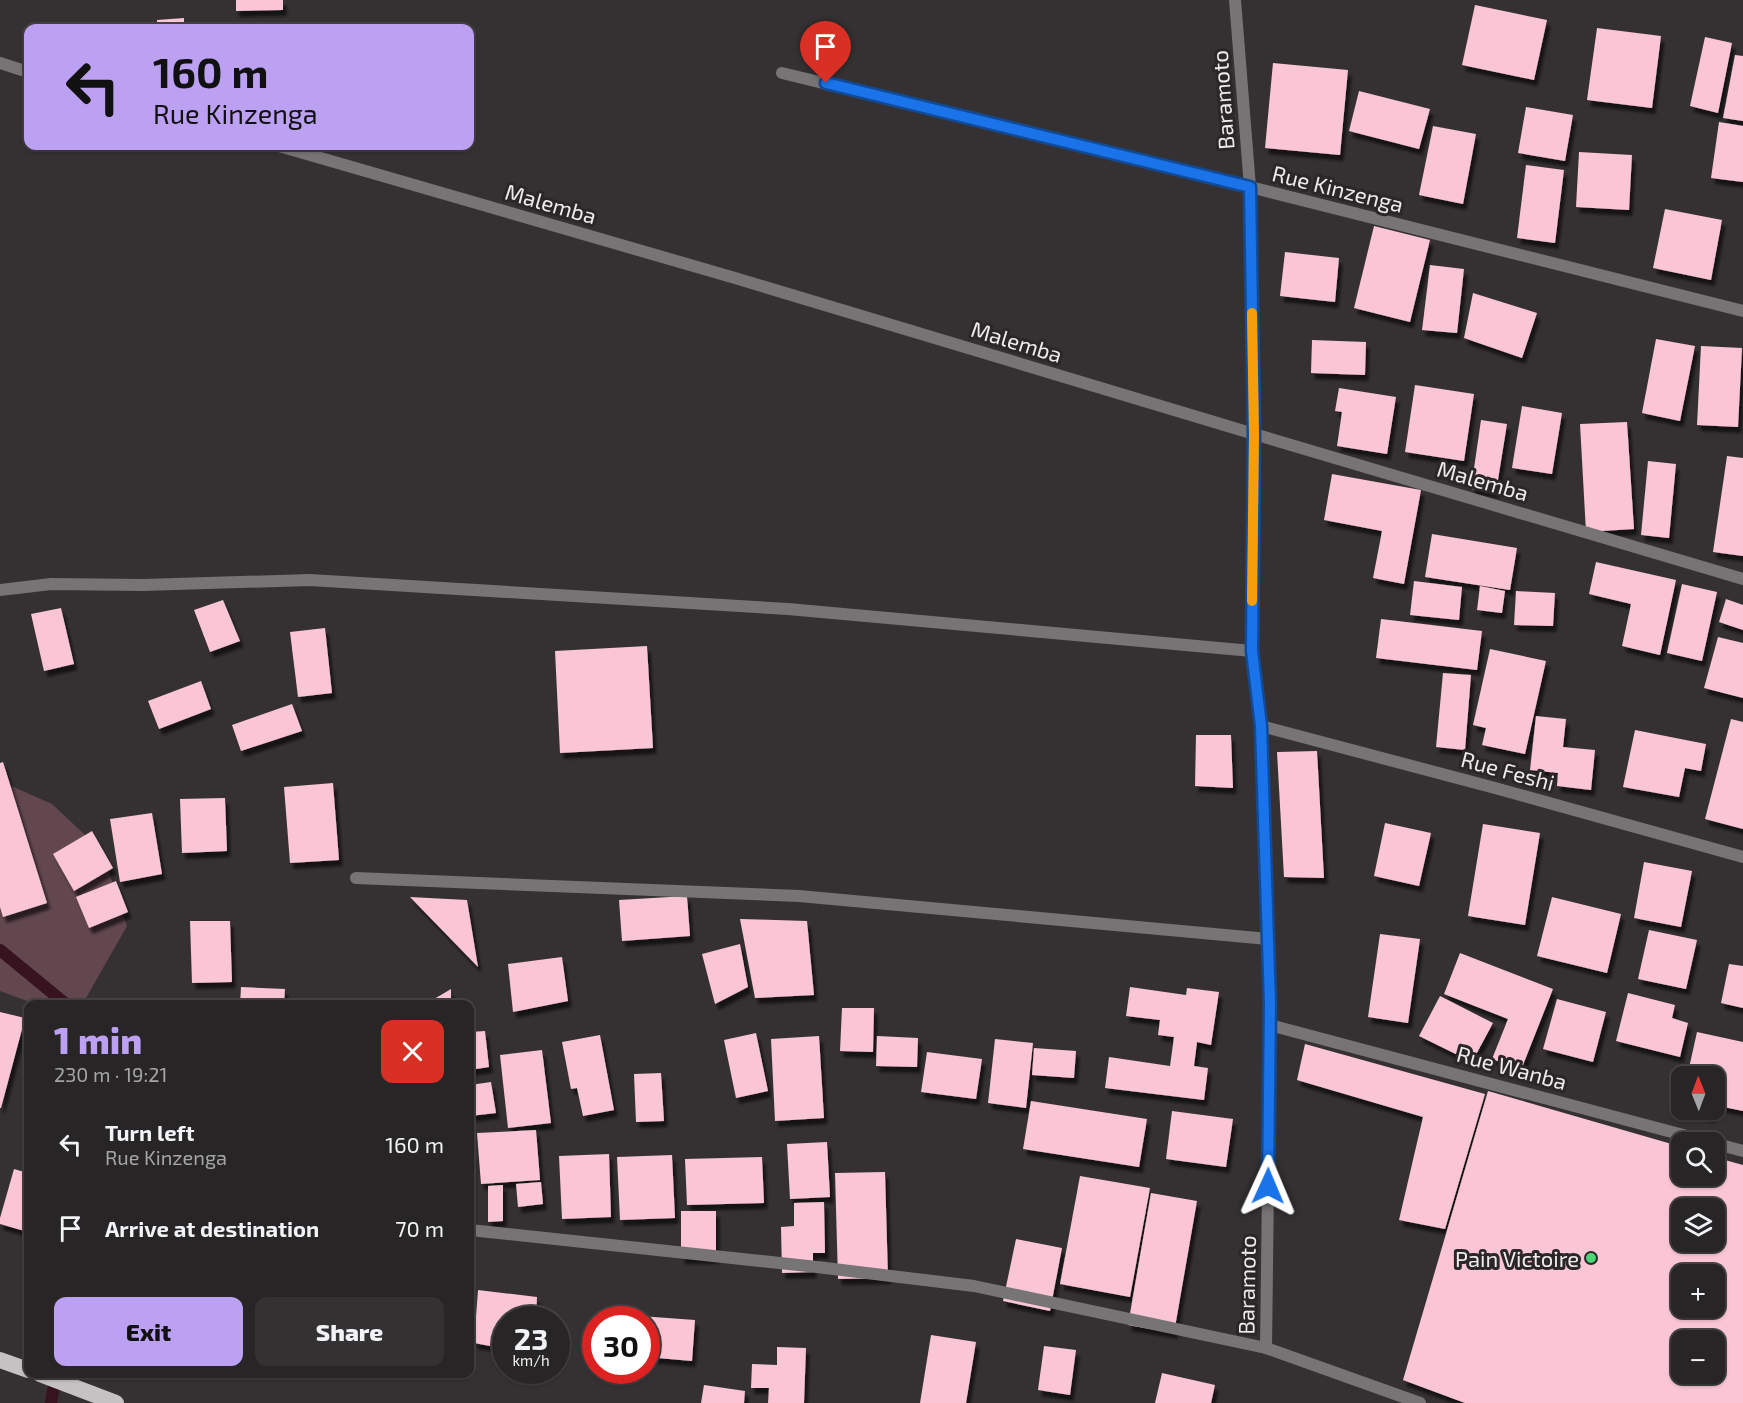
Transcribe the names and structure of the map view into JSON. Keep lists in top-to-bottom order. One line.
{"streets":{"street":["Baramoto","Rue Kinzenga","Malemba","Rue Feshi","Rue Wanba"]},"crossings":[["Baramoto","Rue Kinzenga"],["Baramoto","Malemba"],["Baramoto","Rue Feshi"],["Baramoto","Rue Wanba"]],"places":["Pain Victoire"],"north":"top","page":{"turn":["160 m","Rue Kinzenga"],"heading":["1 min","230 m · 19:21"],"map_buttons":["+","−"],"list":[{"name":"Turn left","note":"Rue Kinzenga","value":"160 m"},{"name":"Arrive at destination","value":"70 m"}],"buttons":["Exit","Share"],"speed":"23 km/h","limit":"30"}}
